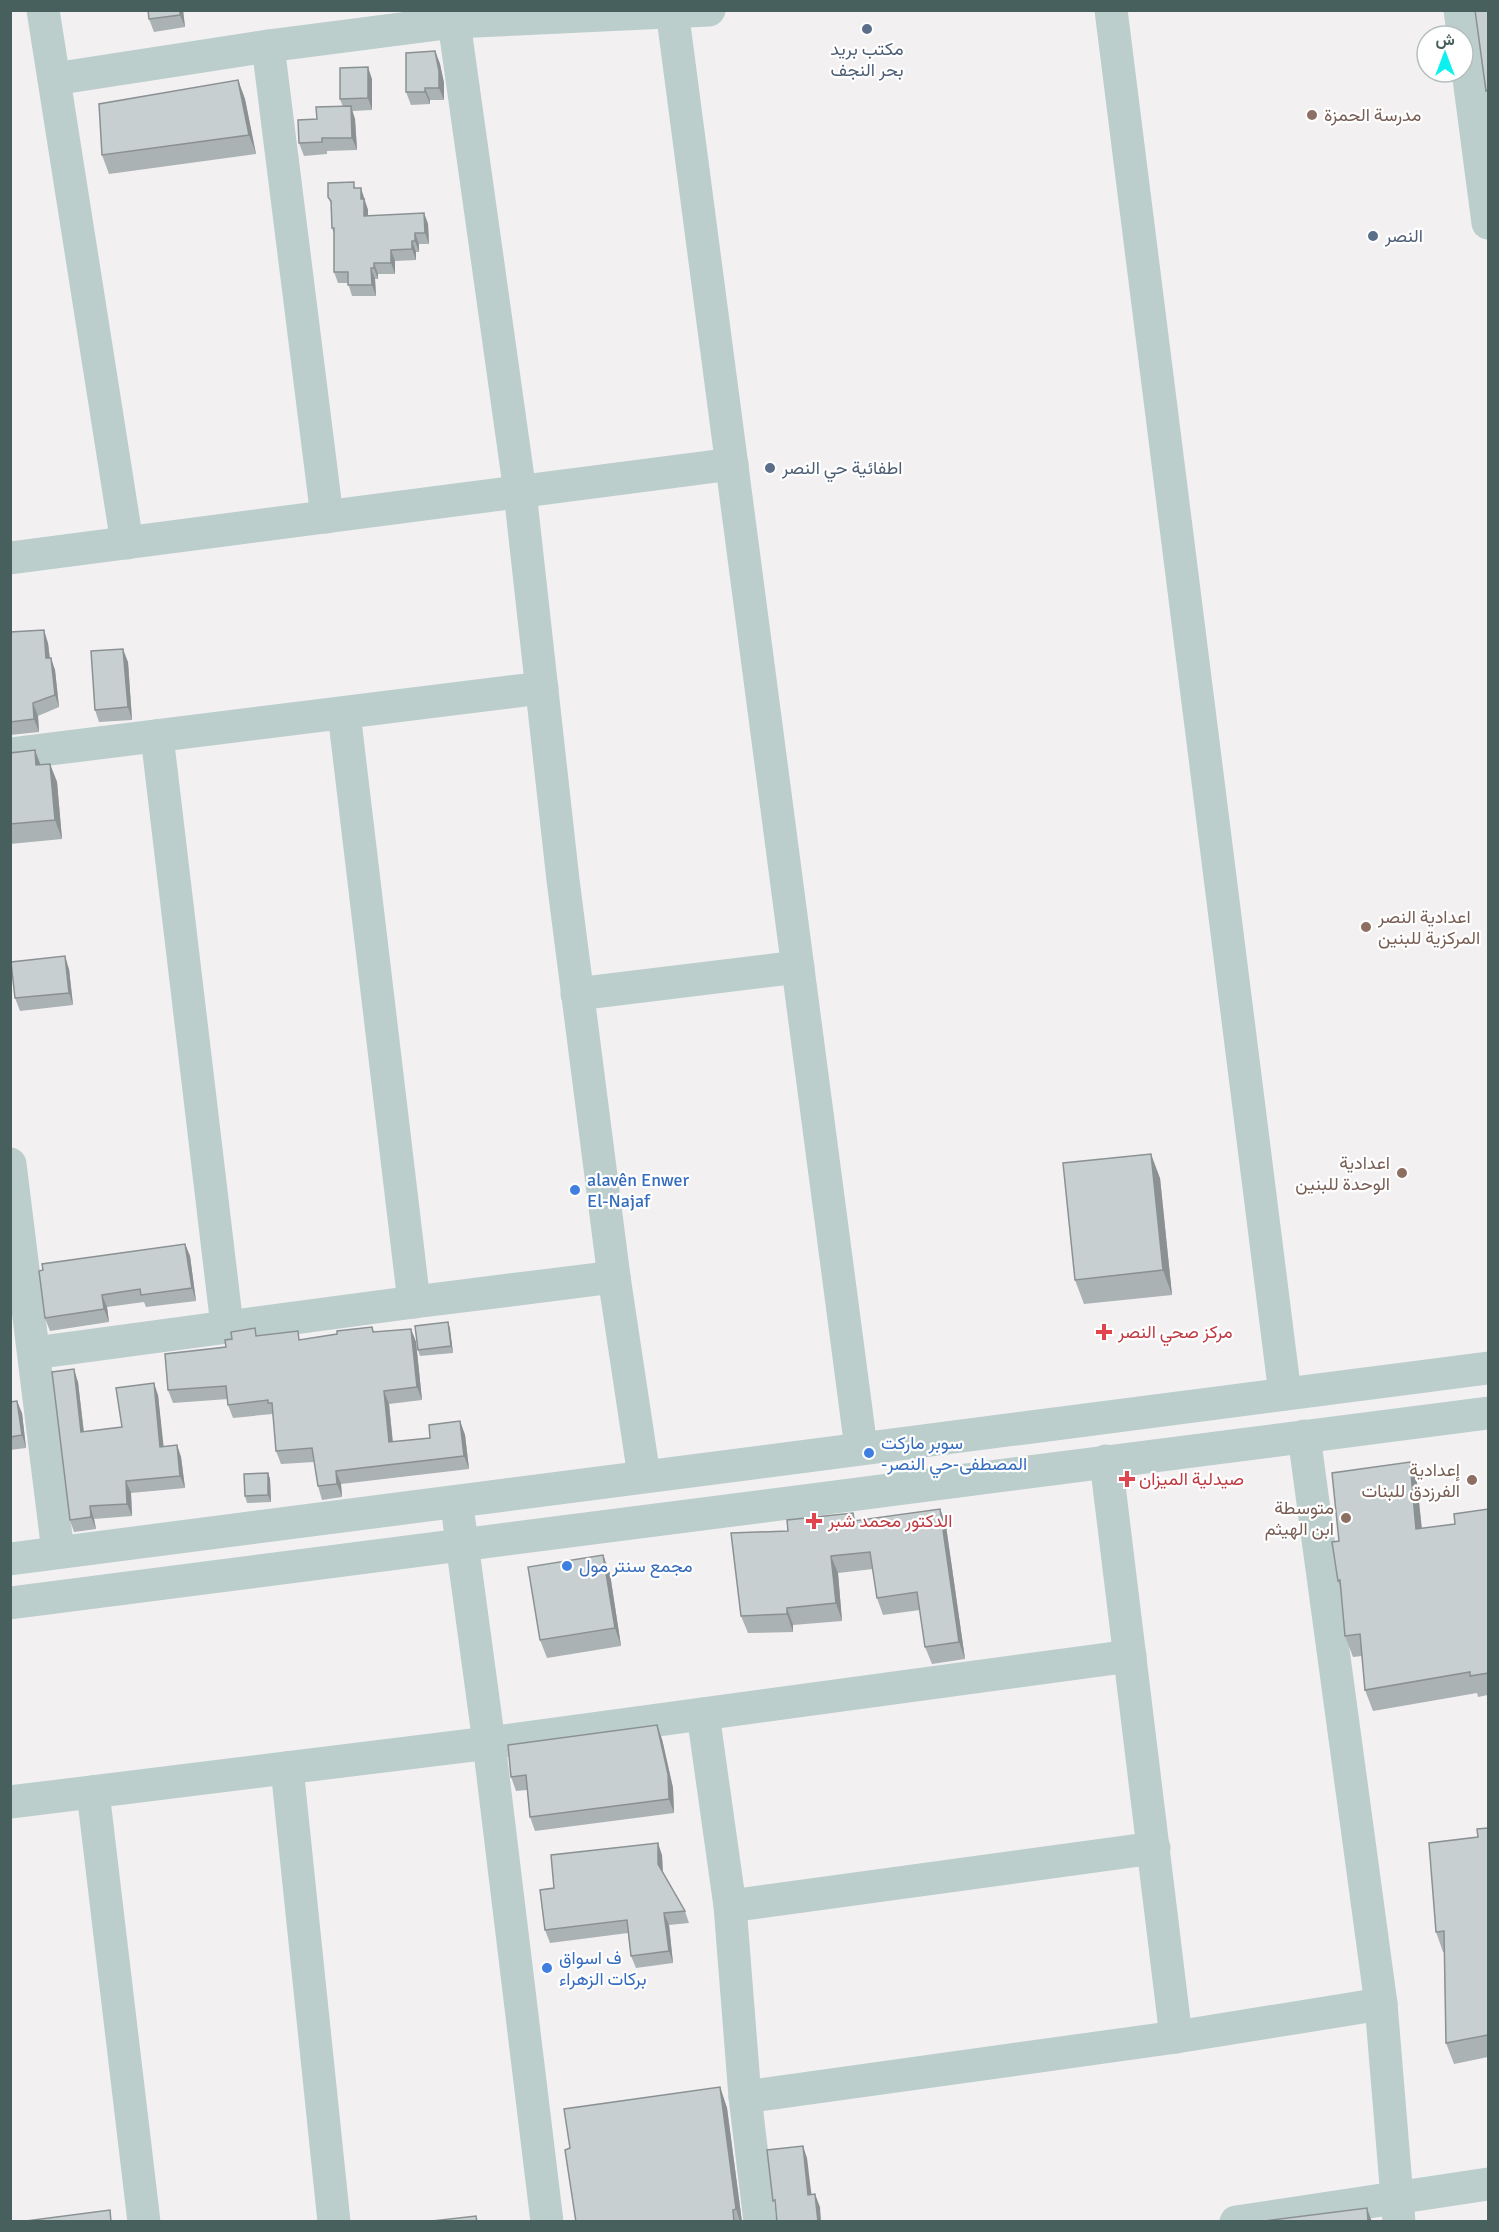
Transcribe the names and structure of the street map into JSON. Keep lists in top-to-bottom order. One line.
{"places":{"other":["مكتب بريد بحر النجف","مدرسة الحمزة","النصر","اطفائية حي النصر","اعدادية النصر المركزية للبنين","اعدادية الوحدة للبنين","alavên Enwer El-Najaf","سوبر ماركت -المصطفى-حي النصر","إعدادية الفرزدق للبنات","متوسطة ابن الهيثم","مجمع سنتر مول","ف اسواق بركات الزهراء"],"health":["مركز صحي النصر","صيدلية الميزان","الدكتور محمد شبر"]},"north":"top"}
